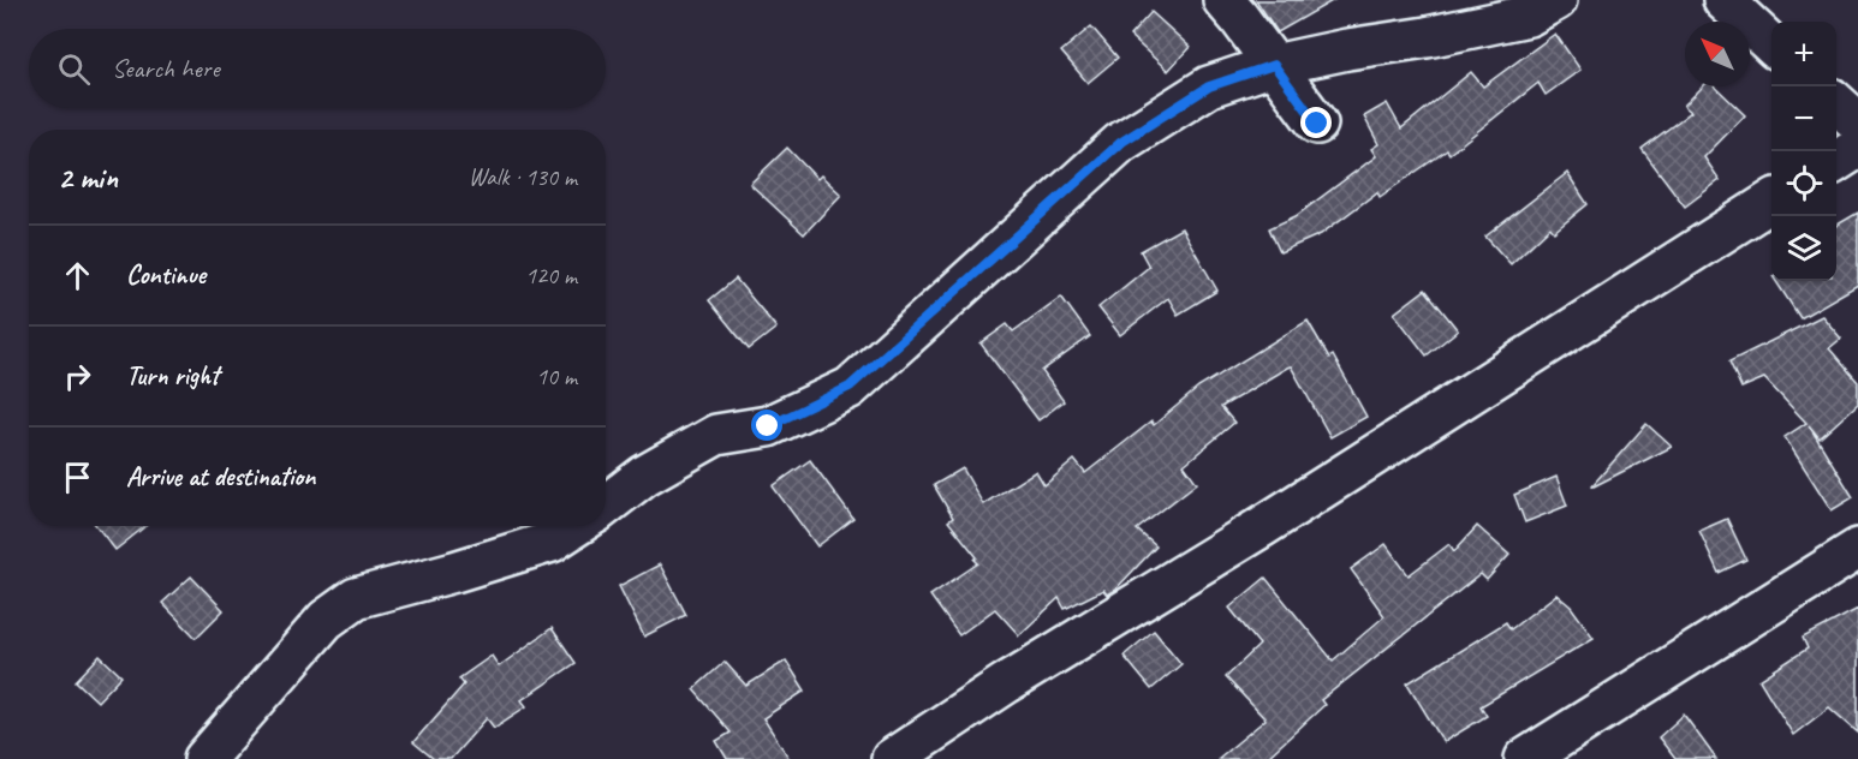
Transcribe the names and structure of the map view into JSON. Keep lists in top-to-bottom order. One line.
{"north":"top left","page":{"map_buttons":["+","−"],"search":"Search here","heading":["2 min","Walk · 130 m"],"list":[["Continue","120 m"],["Turn right","10 m"],"Arrive at destination"]}}
